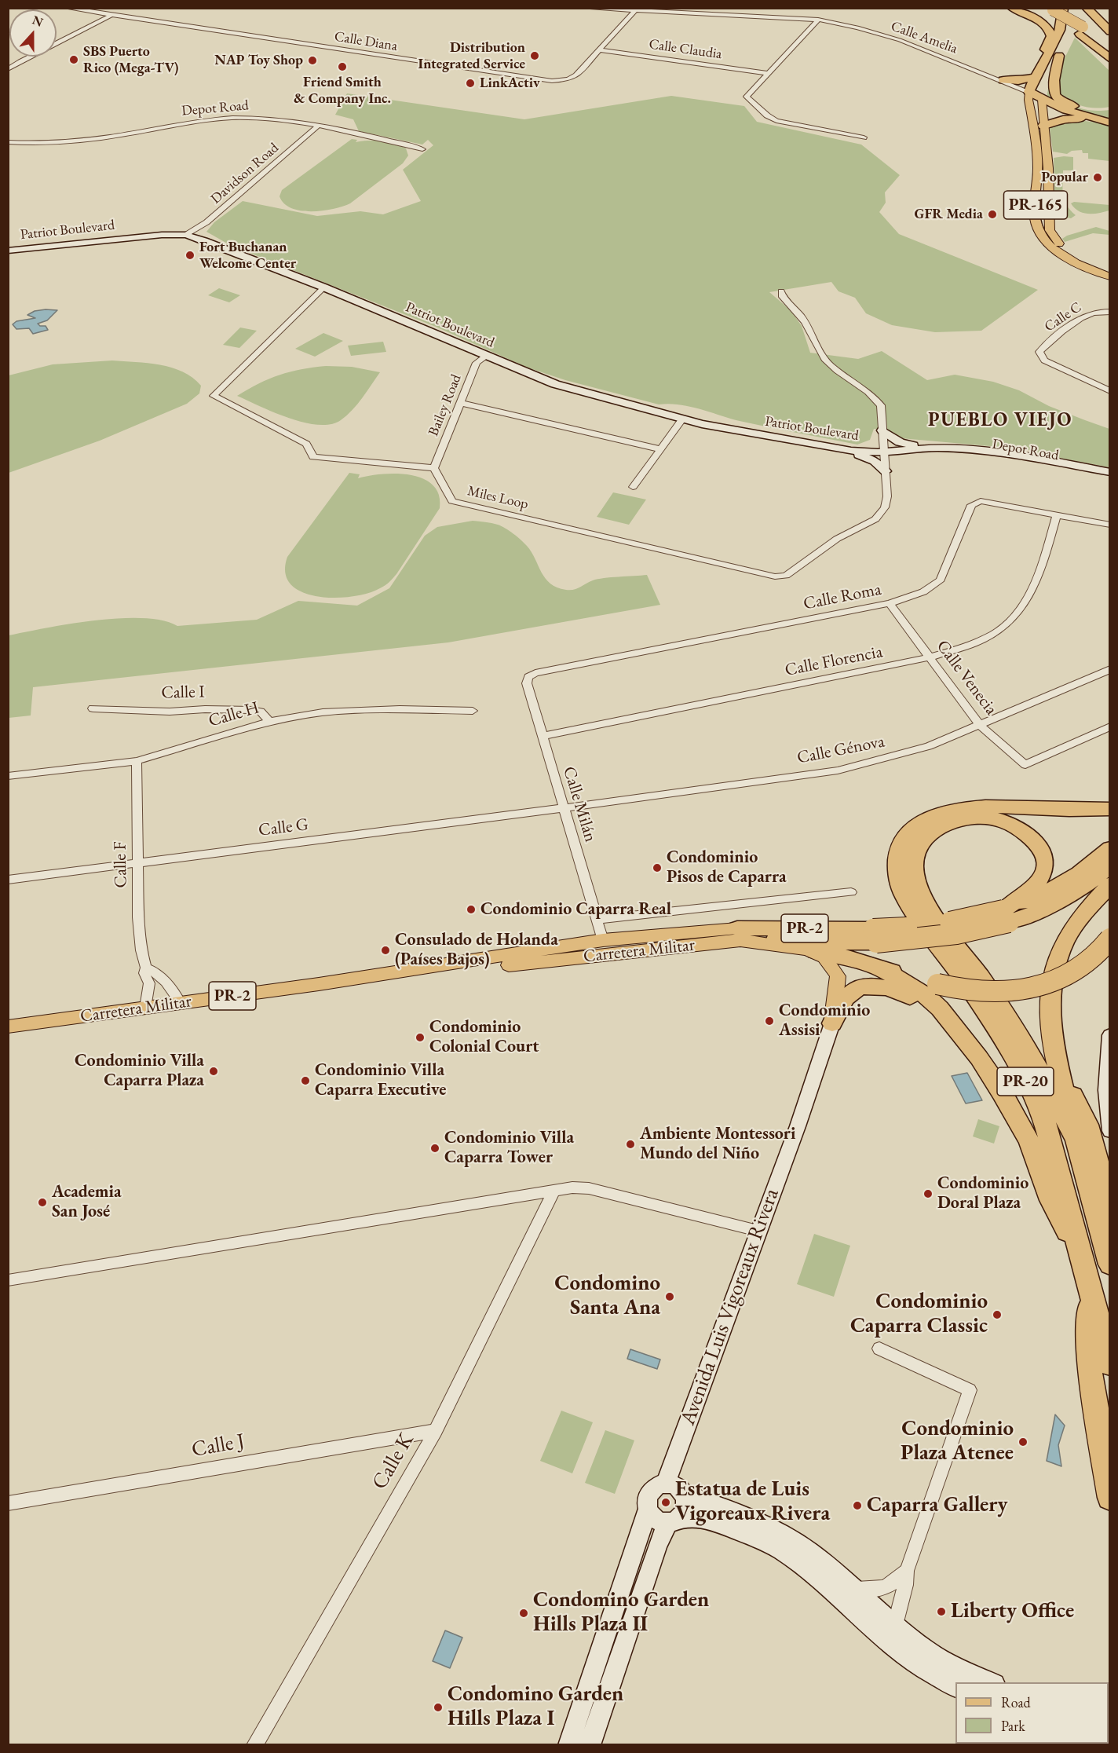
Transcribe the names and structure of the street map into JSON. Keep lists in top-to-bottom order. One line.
{"streets":{"highway":["PR-165","PR-2","Carretera Militar","PR-20"],"street":["Calle Amelia","Calle Diana","Calle Claudia","Depot Road","Davidson Road","Patriot Boulevard","Calle C","Bailey Road","Miles Loop","Calle Roma","Calle Florencia","Calle Venecia","Calle I","Calle H","Calle Génova","Calle Milán","Calle G","Calle F","Avenida Luis Vigoreaux Rivera","Calle J","Calle K"]},"crossings":[["Calle Amelia","Calle Diana"],["Calle Amelia","PR-165"],["Calle Diana","Calle Claudia"],["Depot Road","Davidson Road"],["Depot Road","Patriot Boulevard"],["Depot Road","Miles Loop"],["Davidson Road","Patriot Boulevard"],["Patriot Boulevard","Bailey Road"],["Patriot Boulevard","Miles Loop"],["Bailey Road","Miles Loop"],["Calle Roma","Calle Florencia"],["Calle Roma","Calle Venecia"],["Calle Roma","Calle Milán"],["Calle Florencia","Calle Venecia"],["Calle Florencia","Calle Milán"],["Calle Venecia","Calle Génova"],["Calle I","Calle H"],["Calle H","Calle F"],["Calle Génova","Calle Milán"],["Calle Génova","Calle G"],["Calle Milán","Calle G"],["Calle Milán","Carretera Militar"],["Calle G","Calle F"],["Calle F","Carretera Militar"],["PR-2","Carretera Militar"],["Calle J","Calle K"]],"districts":["PUEBLO VIEJO"],"places":["Distribution Integrated Service","SBS Puerto Rico (Mega-TV)","NAP Toy Shop","Friend Smith & Company Inc.","LinkActiv","Popular","GFR Media","Fort Buchanan Welcome Center","Condominio Pisos de Caparra","Condominio Caparra Real","Consulado de Holanda (Países Bajos)","Condominio Assisi","Condominio Colonial Court","Condominio Villa Caparra Plaza","Condominio Villa Caparra Executive","Ambiente Montessori Mundo del Niño","Condominio Villa Caparra Tower","Condominio Doral Plaza","Academia San José","Condomino Santa Ana","Condominio Caparra Classic","Condominio Plaza Atenee","Estatua de Luis Vigoreaux Rivera","Caparra Gallery","Liberty Office","Condomino Garden Hills Plaza II","Condomino Garden Hills Plaza I"],"legend":["Road","Park"],"north":"top"}
